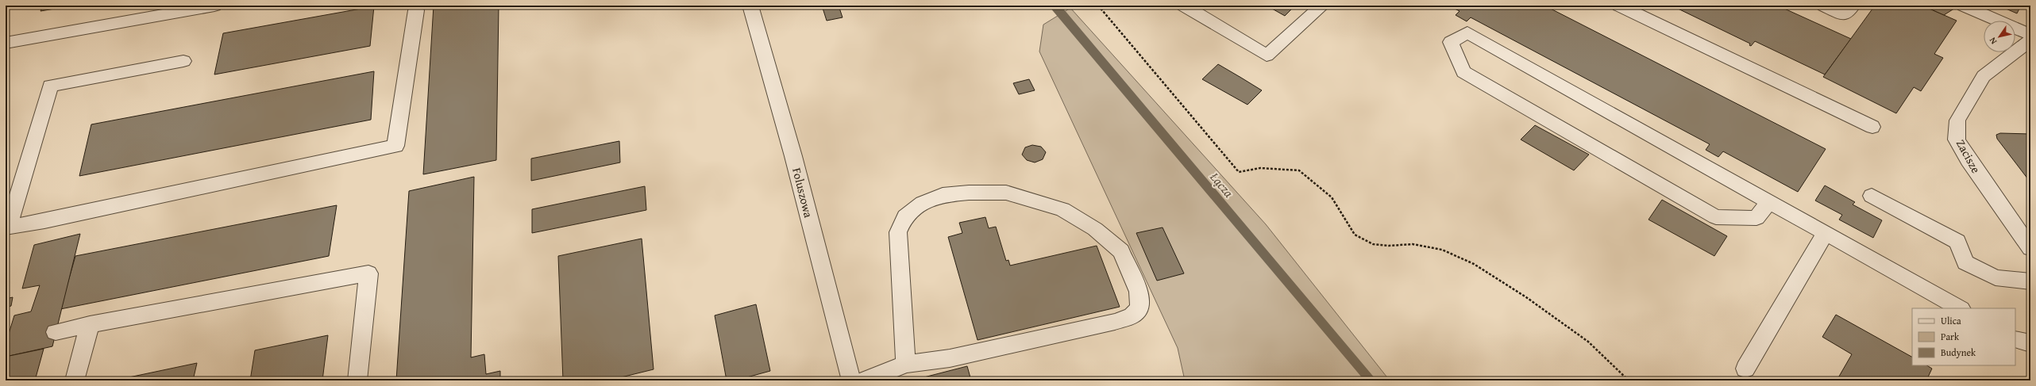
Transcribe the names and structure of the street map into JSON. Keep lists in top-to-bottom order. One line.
{"streets":{"street":["Zacisze","Foluszowa"]},"water":["Łącza"],"legend":["Ulica","Park","Budynek"],"north":"bottom left"}
